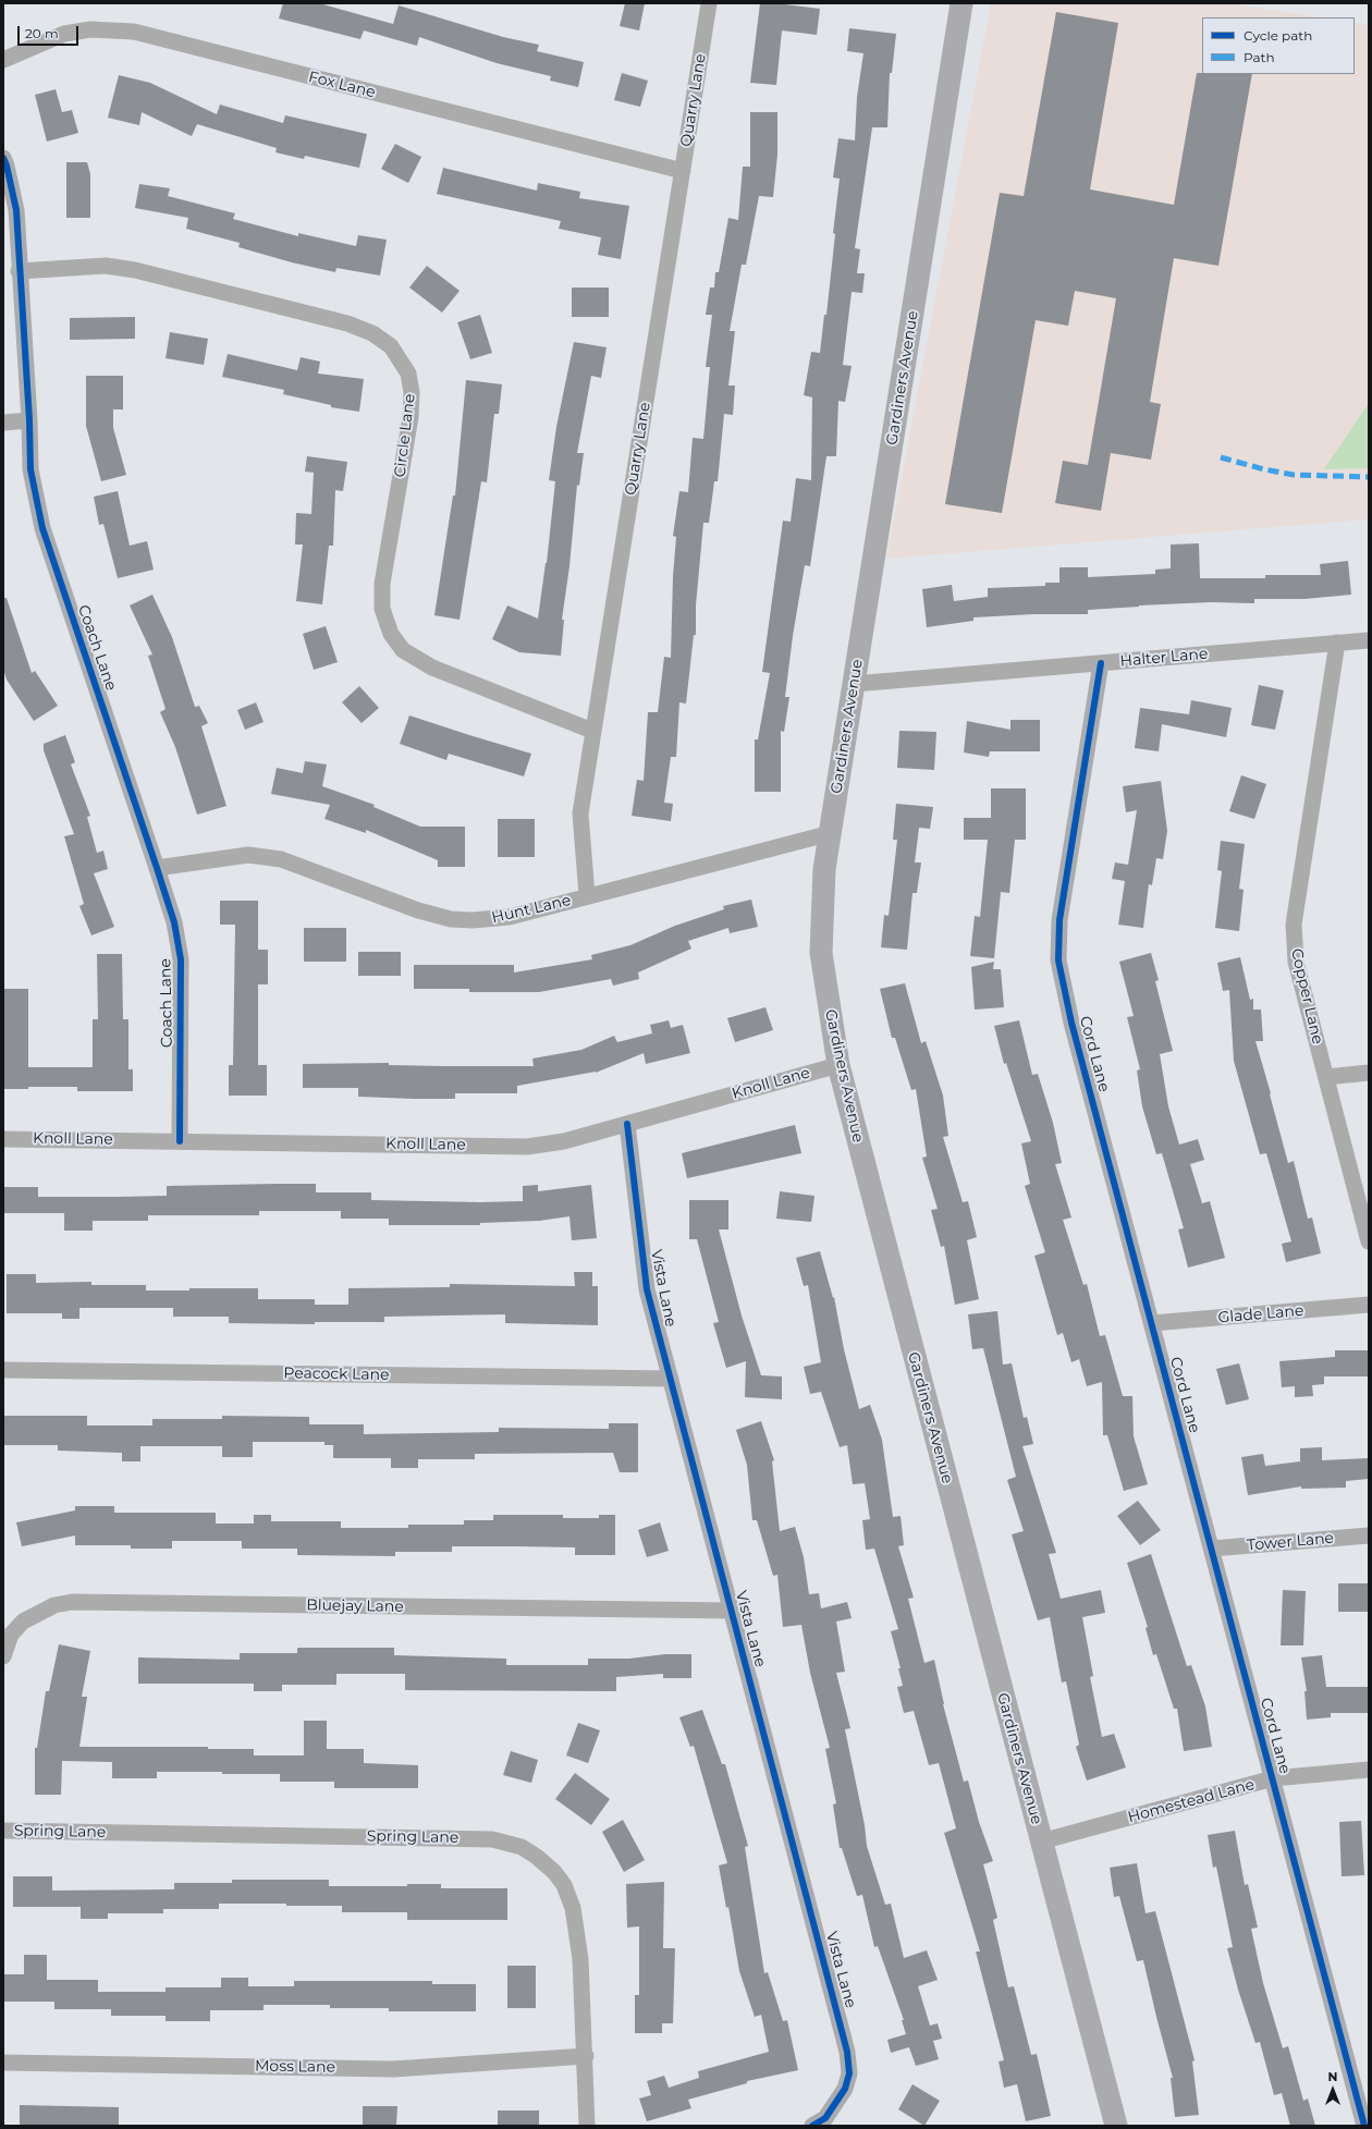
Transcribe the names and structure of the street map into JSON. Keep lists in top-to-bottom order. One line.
{"streets":{"main road":["Gardiners Avenue"],"street":["Fox Lane","Quarry Lane","Circle Lane","Coach Lane","Halter Lane","Hunt Lane","Copper Lane","Cord Lane","Knoll Lane","Vista Lane","Glade Lane","Peacock Lane","Tower Lane","Bluejay Lane","Homestead Lane","Spring Lane","Moss Lane"]},"crossings":[["Fox Lane","Quarry Lane"],["Quarry Lane","Circle Lane"],["Quarry Lane","Hunt Lane"],["Gardiners Avenue","Halter Lane"],["Gardiners Avenue","Hunt Lane"],["Gardiners Avenue","Knoll Lane"],["Gardiners Avenue","Homestead Lane"],["Circle Lane","Coach Lane"],["Coach Lane","Hunt Lane"],["Coach Lane","Knoll Lane"],["Halter Lane","Copper Lane"],["Halter Lane","Cord Lane"],["Cord Lane","Glade Lane"],["Cord Lane","Tower Lane"],["Cord Lane","Homestead Lane"],["Knoll Lane","Vista Lane"],["Vista Lane","Peacock Lane"],["Vista Lane","Bluejay Lane"],["Spring Lane","Moss Lane"]],"legend":["Cycle path","Path"],"scale_bar":"20 m","north":"top"}
